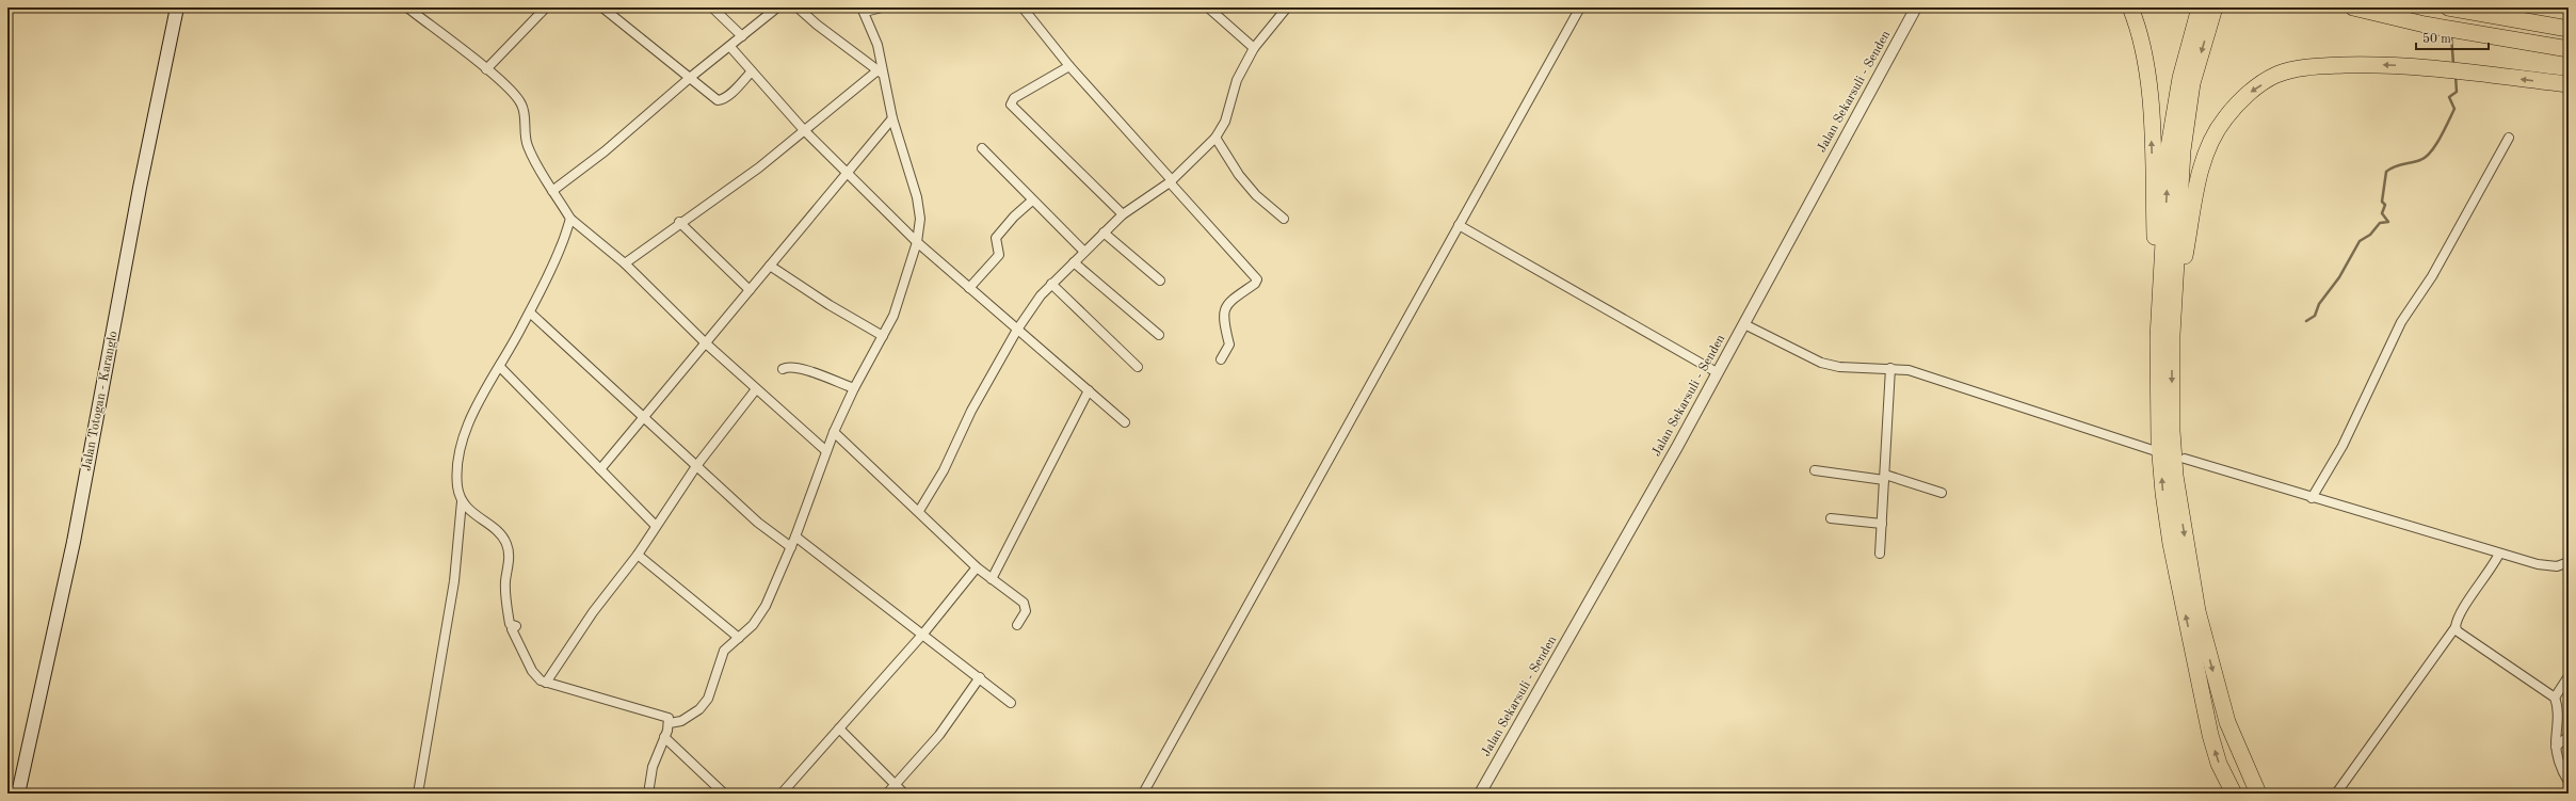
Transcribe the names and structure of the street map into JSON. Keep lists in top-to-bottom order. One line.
{"streets":{"main road":["Jalan Totogan - Karanglo"],"street":["Jalan Sekarsuli - Senden"]},"scale_bar":"50 m"}
